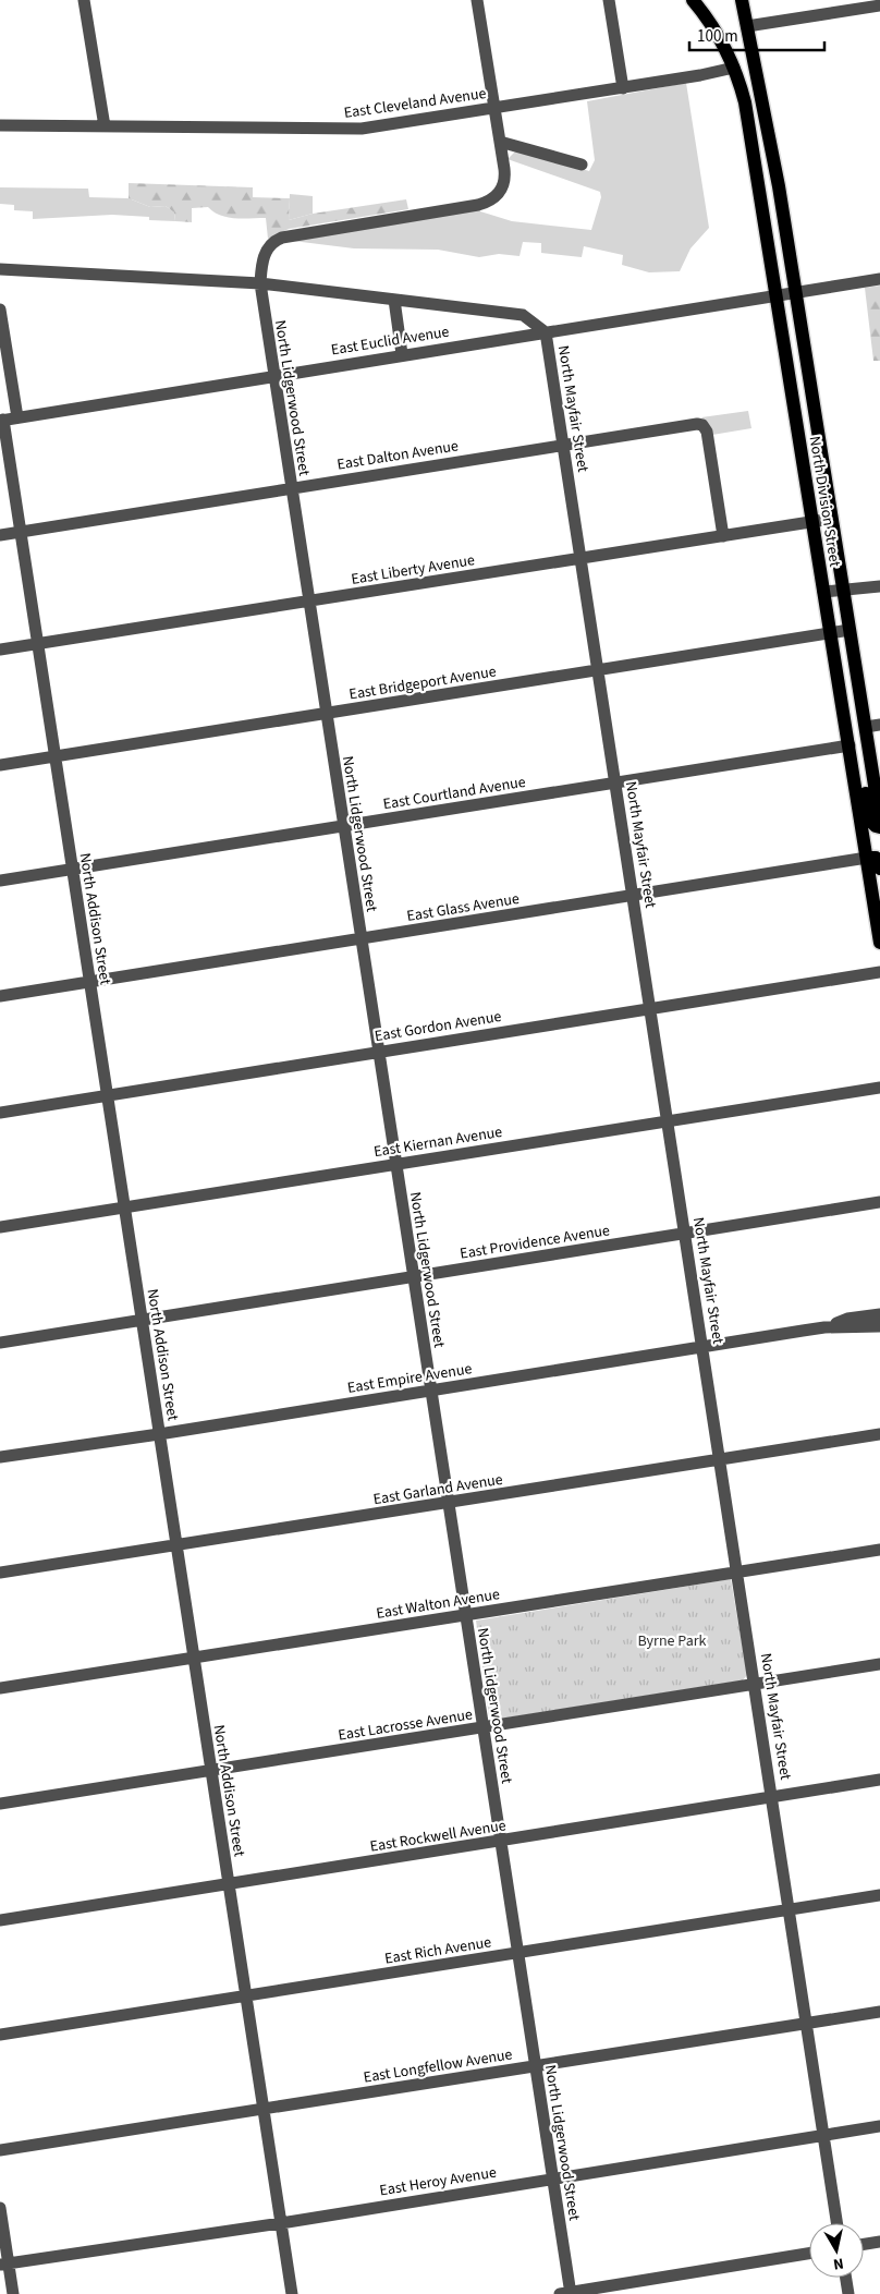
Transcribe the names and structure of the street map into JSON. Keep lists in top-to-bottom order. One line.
{"streets":{"main road":["North Division Street"],"street":["East Cleveland Avenue","East Euclid Avenue","North Lidgerwood Street","North Mayfair Street","East Dalton Avenue","East Liberty Avenue","East Bridgeport Avenue","East Courtland Avenue","East Glass Avenue","North Addison Street","East Gordon Avenue","East Kiernan Avenue","East Providence Avenue","East Empire Avenue","East Garland Avenue","East Walton Avenue","East Lacrosse Avenue","East Rockwell Avenue","East Rich Avenue","East Longfellow Avenue","East Heroy Avenue"]},"crossings":[["East Cleveland Avenue","North Division Street"],["East Euclid Avenue","North Lidgerwood Street"],["East Euclid Avenue","North Mayfair Street"],["East Euclid Avenue","North Division Street"],["East Euclid Avenue","North Addison Street"],["North Lidgerwood Street","East Dalton Avenue"],["North Lidgerwood Street","East Liberty Avenue"],["North Lidgerwood Street","East Bridgeport Avenue"],["North Lidgerwood Street","East Courtland Avenue"],["North Lidgerwood Street","East Glass Avenue"],["North Lidgerwood Street","East Gordon Avenue"],["North Lidgerwood Street","East Kiernan Avenue"],["North Lidgerwood Street","East Providence Avenue"],["North Lidgerwood Street","East Empire Avenue"],["North Lidgerwood Street","East Garland Avenue"],["North Lidgerwood Street","East Walton Avenue"],["North Lidgerwood Street","East Lacrosse Avenue"],["North Lidgerwood Street","East Rockwell Avenue"],["North Lidgerwood Street","East Rich Avenue"],["North Lidgerwood Street","East Longfellow Avenue"],["North Lidgerwood Street","East Heroy Avenue"],["North Mayfair Street","East Dalton Avenue"],["North Mayfair Street","East Liberty Avenue"],["North Mayfair Street","East Bridgeport Avenue"],["North Mayfair Street","East Courtland Avenue"],["North Mayfair Street","East Glass Avenue"],["North Mayfair Street","East Gordon Avenue"],["North Mayfair Street","East Kiernan Avenue"],["North Mayfair Street","East Providence Avenue"],["North Mayfair Street","East Empire Avenue"],["North Mayfair Street","East Garland Avenue"],["North Mayfair Street","East Walton Avenue"],["North Mayfair Street","East Lacrosse Avenue"],["North Mayfair Street","East Rockwell Avenue"],["North Mayfair Street","East Rich Avenue"],["North Mayfair Street","East Longfellow Avenue"],["North Mayfair Street","East Heroy Avenue"],["East Dalton Avenue","East Liberty Avenue"],["East Dalton Avenue","North Addison Street"],["North Division Street","East Liberty Avenue"],["North Division Street","East Bridgeport Avenue"],["North Division Street","East Courtland Avenue"],["North Division Street","East Glass Avenue"],["East Liberty Avenue","North Addison Street"],["East Bridgeport Avenue","North Addison Street"],["East Courtland Avenue","North Addison Street"],["East Glass Avenue","North Addison Street"],["North Addison Street","East Gordon Avenue"],["North Addison Street","East Kiernan Avenue"],["North Addison Street","East Providence Avenue"],["North Addison Street","East Empire Avenue"],["North Addison Street","East Garland Avenue"],["North Addison Street","East Walton Avenue"],["North Addison Street","East Lacrosse Avenue"],["North Addison Street","East Rockwell Avenue"],["North Addison Street","East Rich Avenue"],["North Addison Street","East Longfellow Avenue"],["North Addison Street","East Heroy Avenue"]],"parks":["Byrne Park"],"scale_bar":"100 m","north":"bottom"}
